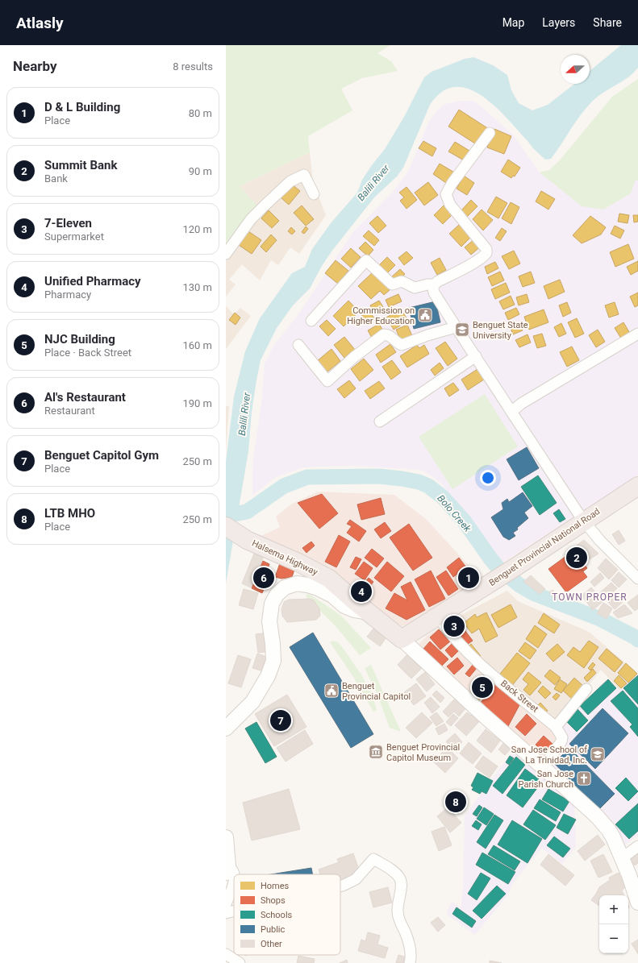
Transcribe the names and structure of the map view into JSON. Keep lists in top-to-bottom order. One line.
{"streets":{"highway":["Benguet Provincial National Road","Halsema Highway"],"street":["Back Street"]},"crossings":[["Benguet Provincial National Road","Halsema Highway"],["Benguet Provincial National Road","Back Street"]],"districts":["TOWN PROPER"],"water":["Balili River","Bolo Creek"],"places":{"public building":["Commission on Higher Education","Benguet Provincial Capitol"],"school or university":["Benguet State University","San Jose School of La Trinidad, Inc."],"museum":["Benguet Provincial Capitol Museum"],"church":["San Jose Parish Church"]},"legend":["Homes","Shops","Schools","Public","Other"],"north":"left","page":{"header":"Atlasly","nav":["Map","Layers","Share"],"heading":["Nearby","8 results"],"list":[{"mark":"1","name":"D & L Building","note":"Place","value":"80 m"},{"mark":"2","name":"Summit Bank","note":"Bank","value":"90 m"},{"mark":"3","name":"7-Eleven","note":"Supermarket","value":"120 m"},{"mark":"4","name":"Unified Pharmacy","note":"Pharmacy","value":"130 m"},{"mark":"5","name":"NJC Building","note":"Place · Back Street","value":"160 m"},{"mark":"6","name":"Al's Restaurant","note":"Restaurant","value":"190 m"},{"mark":"7","name":"Benguet Capitol Gym","note":"Place","value":"250 m"},{"mark":"8","name":"LTB MHO","note":"Place","value":"250 m"}],"pins":["2","1","6","4","3","5","7","8"],"map_buttons":["+","−"]}}
